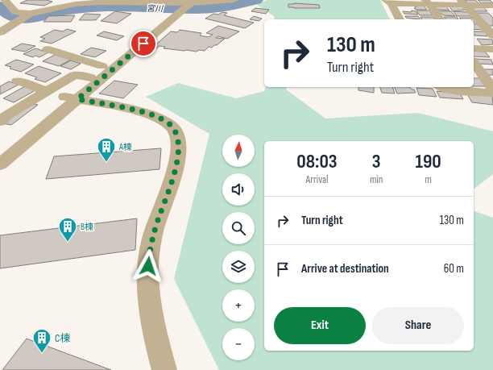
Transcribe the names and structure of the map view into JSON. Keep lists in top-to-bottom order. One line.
{"water":["宮川"],"places":{"building":["A棟","B棟","C棟"]},"north":"top","page":{"turn":["130 m","Turn right"],"map_buttons":["+","−"],"eta":["08:03","Arrival","3","min","190","m"],"list":[{"name":"Turn right","value":"130 m"},{"name":"Arrive at destination","value":"60 m"}],"buttons":["Exit","Share"]}}
